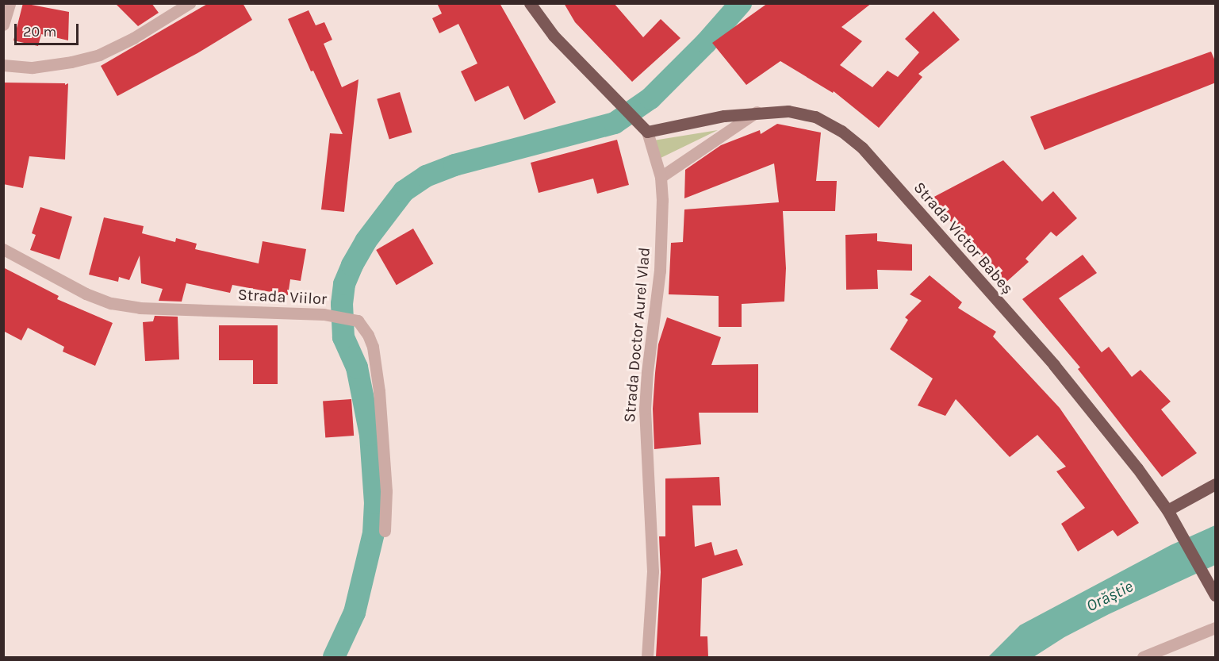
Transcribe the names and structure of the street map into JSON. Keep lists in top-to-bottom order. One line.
{"streets":{"main road":["Strada Victor Babeș"],"street":["Strada Viilor","Strada Doctor Aurel Vlad"]},"crossings":[["Strada Victor Babeș","Strada Doctor Aurel Vlad"]],"water":["Orăștie"],"scale_bar":"20 m"}
